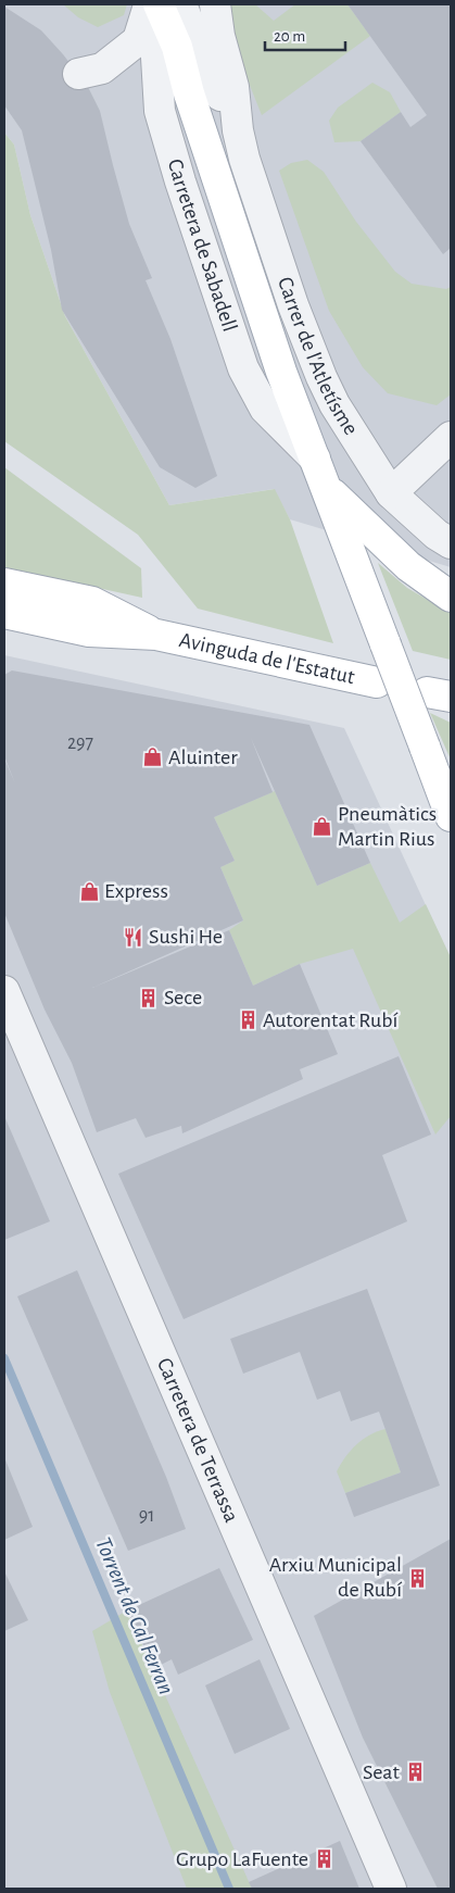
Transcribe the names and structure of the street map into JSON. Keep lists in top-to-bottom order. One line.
{"streets":{"main road":["Avinguda de l'Estatut"],"street":["Carretera de Sabadell","Carrer de l'Atletísme","Carretera de Terrassa"]},"water":["Torrent de Cal Ferran"],"places":{"shop":["Aluinter","Pneumàtics Martin Rius","Express"],"restaurant":["Sushi He"],"building":["Sece","Autorentat Rubí","Arxiu Municipal de Rubí","Seat","Grupo LaFuente"]},"house_numbers":["297","91"],"scale_bar":"20 m"}
